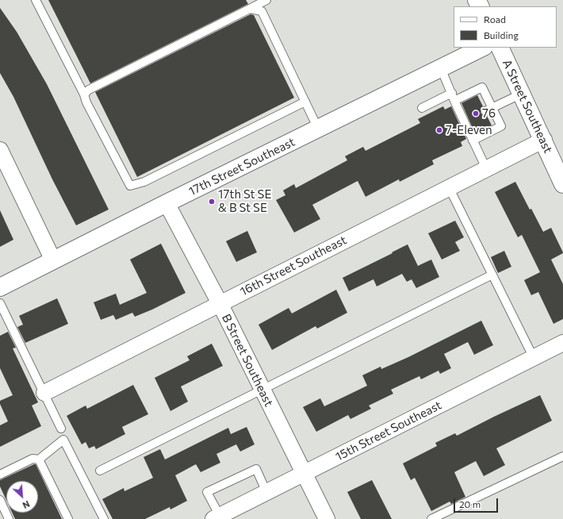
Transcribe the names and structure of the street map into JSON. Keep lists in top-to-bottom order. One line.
{"streets":{"street":["A Street Southeast","17th Street Southeast","16th Street Southeast","B Street Southeast","15th Street Southeast"]},"crossings":[["A Street Southeast","16th Street Southeast"],["17th Street Southeast","B Street Southeast"],["16th Street Southeast","B Street Southeast"],["B Street Southeast","15th Street Southeast"]],"places":["76","7-Eleven","17th St SE & B St SE"],"legend":["Road","Building"],"scale_bar":"20 m","north":"bottom right"}
